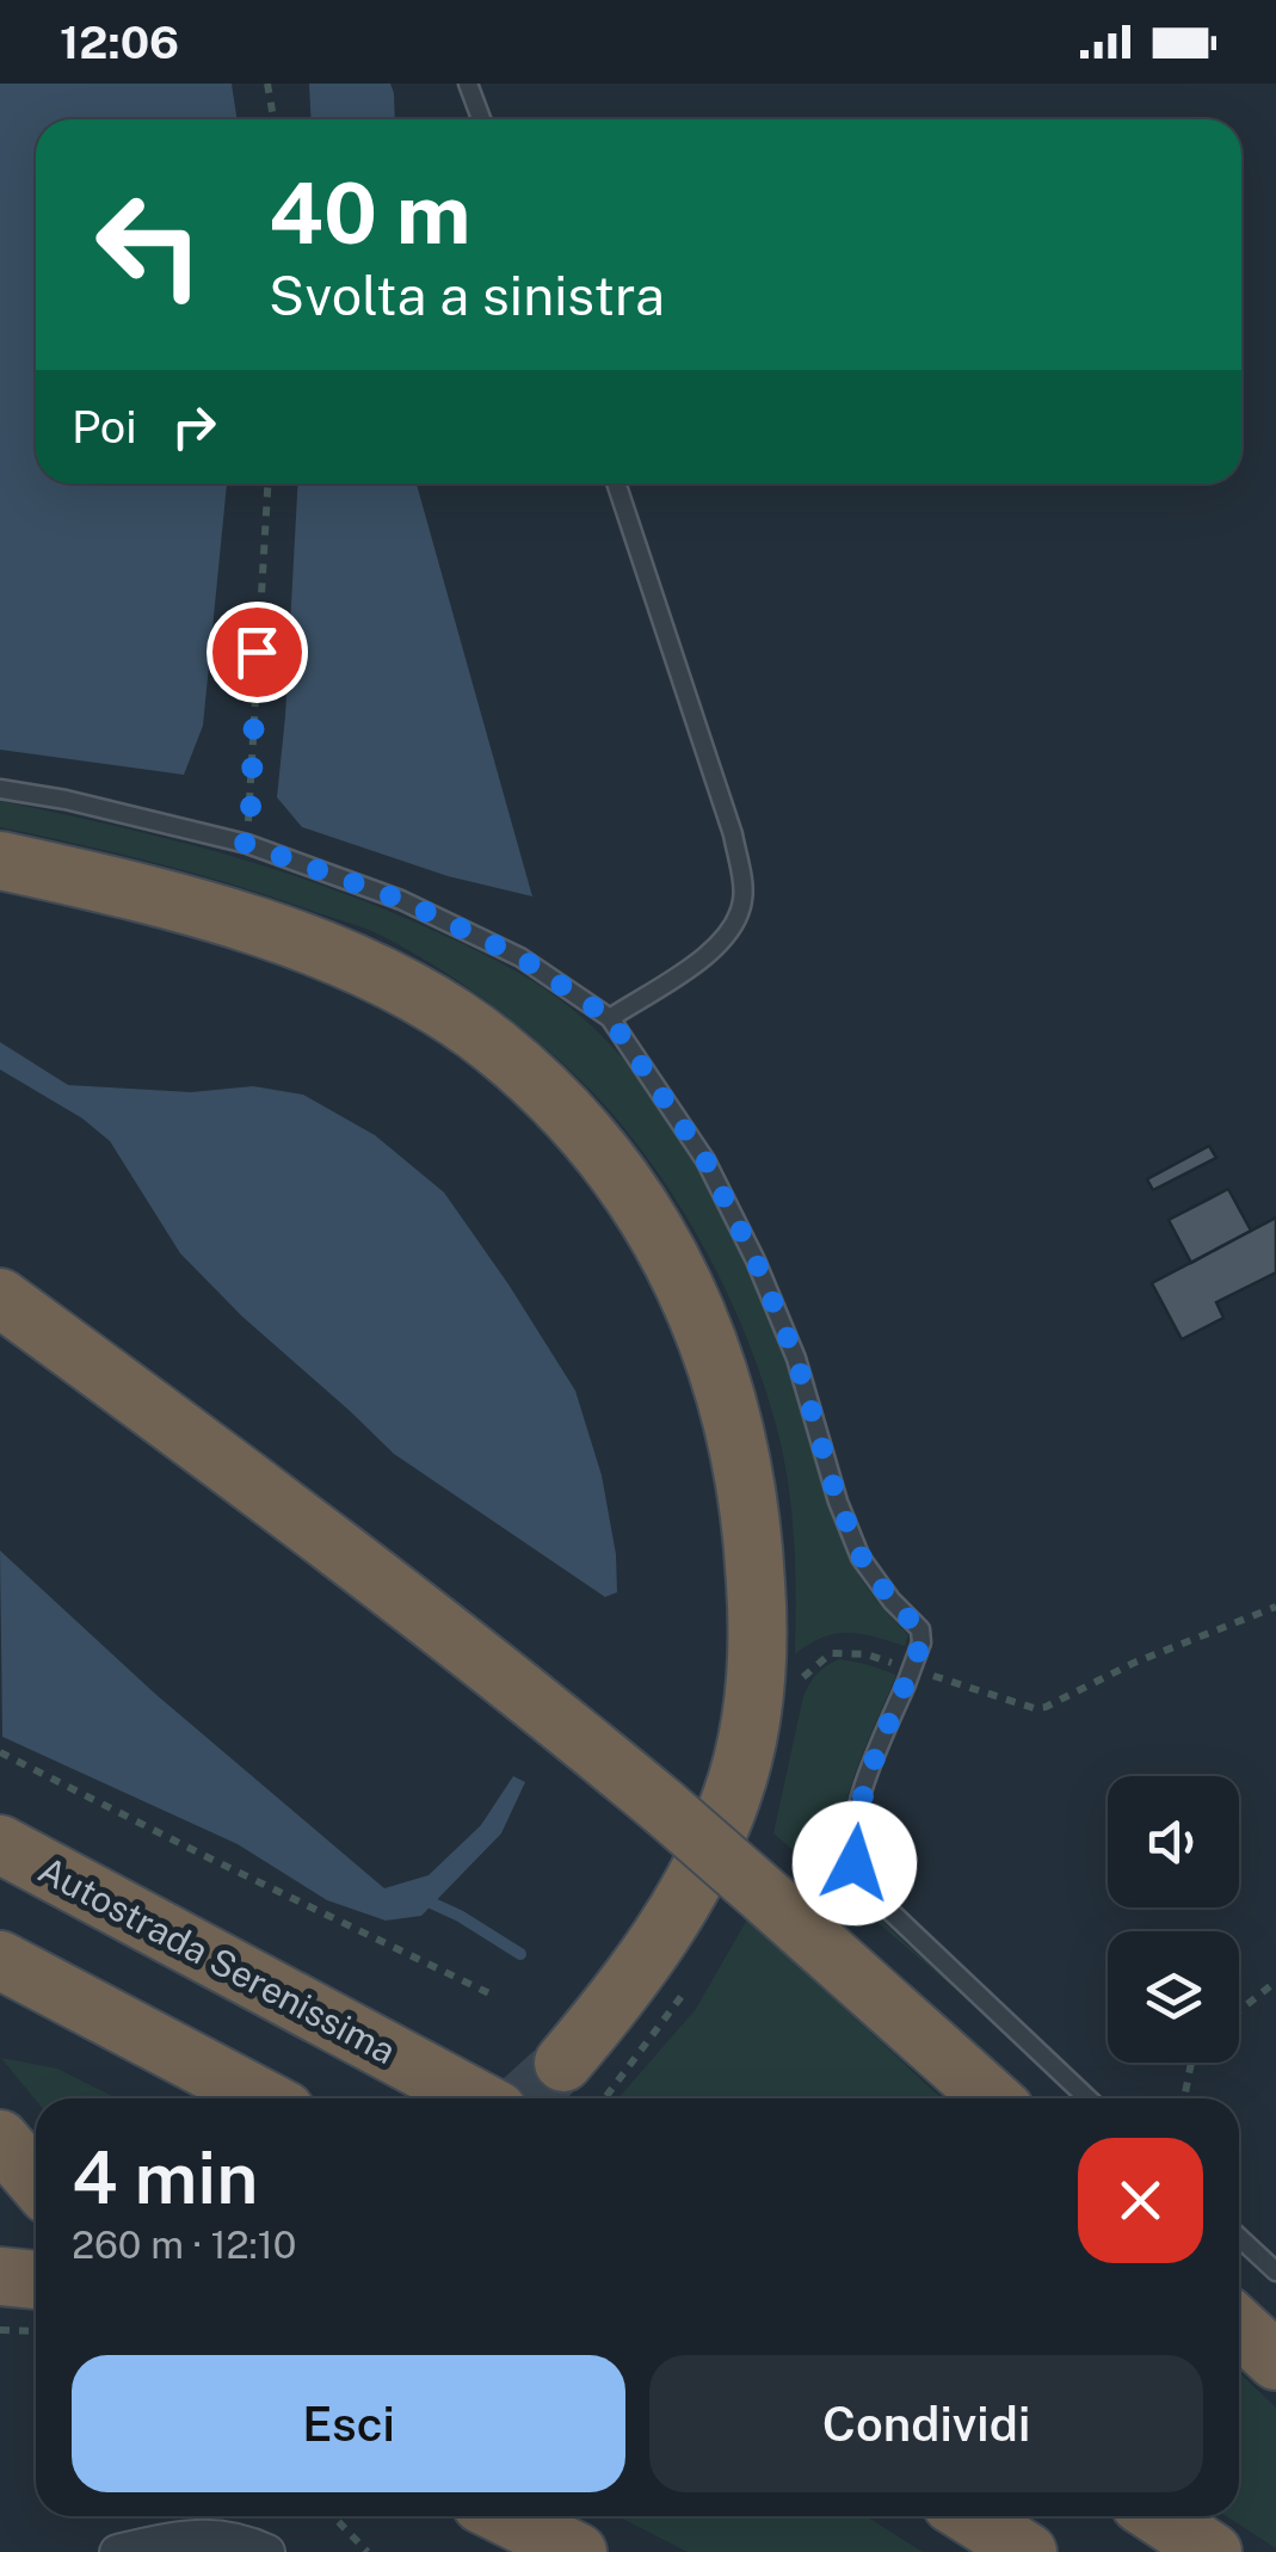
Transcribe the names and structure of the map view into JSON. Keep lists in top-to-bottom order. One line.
{"streets":{"highway":["Autostrada Serenissima"]},"page":{"status":"12:06","turn":["40 m","Svolta a sinistra"],"then":"Poi","heading":["4 min","260 m · 12:10"],"buttons":["Esci","Condividi"]}}
